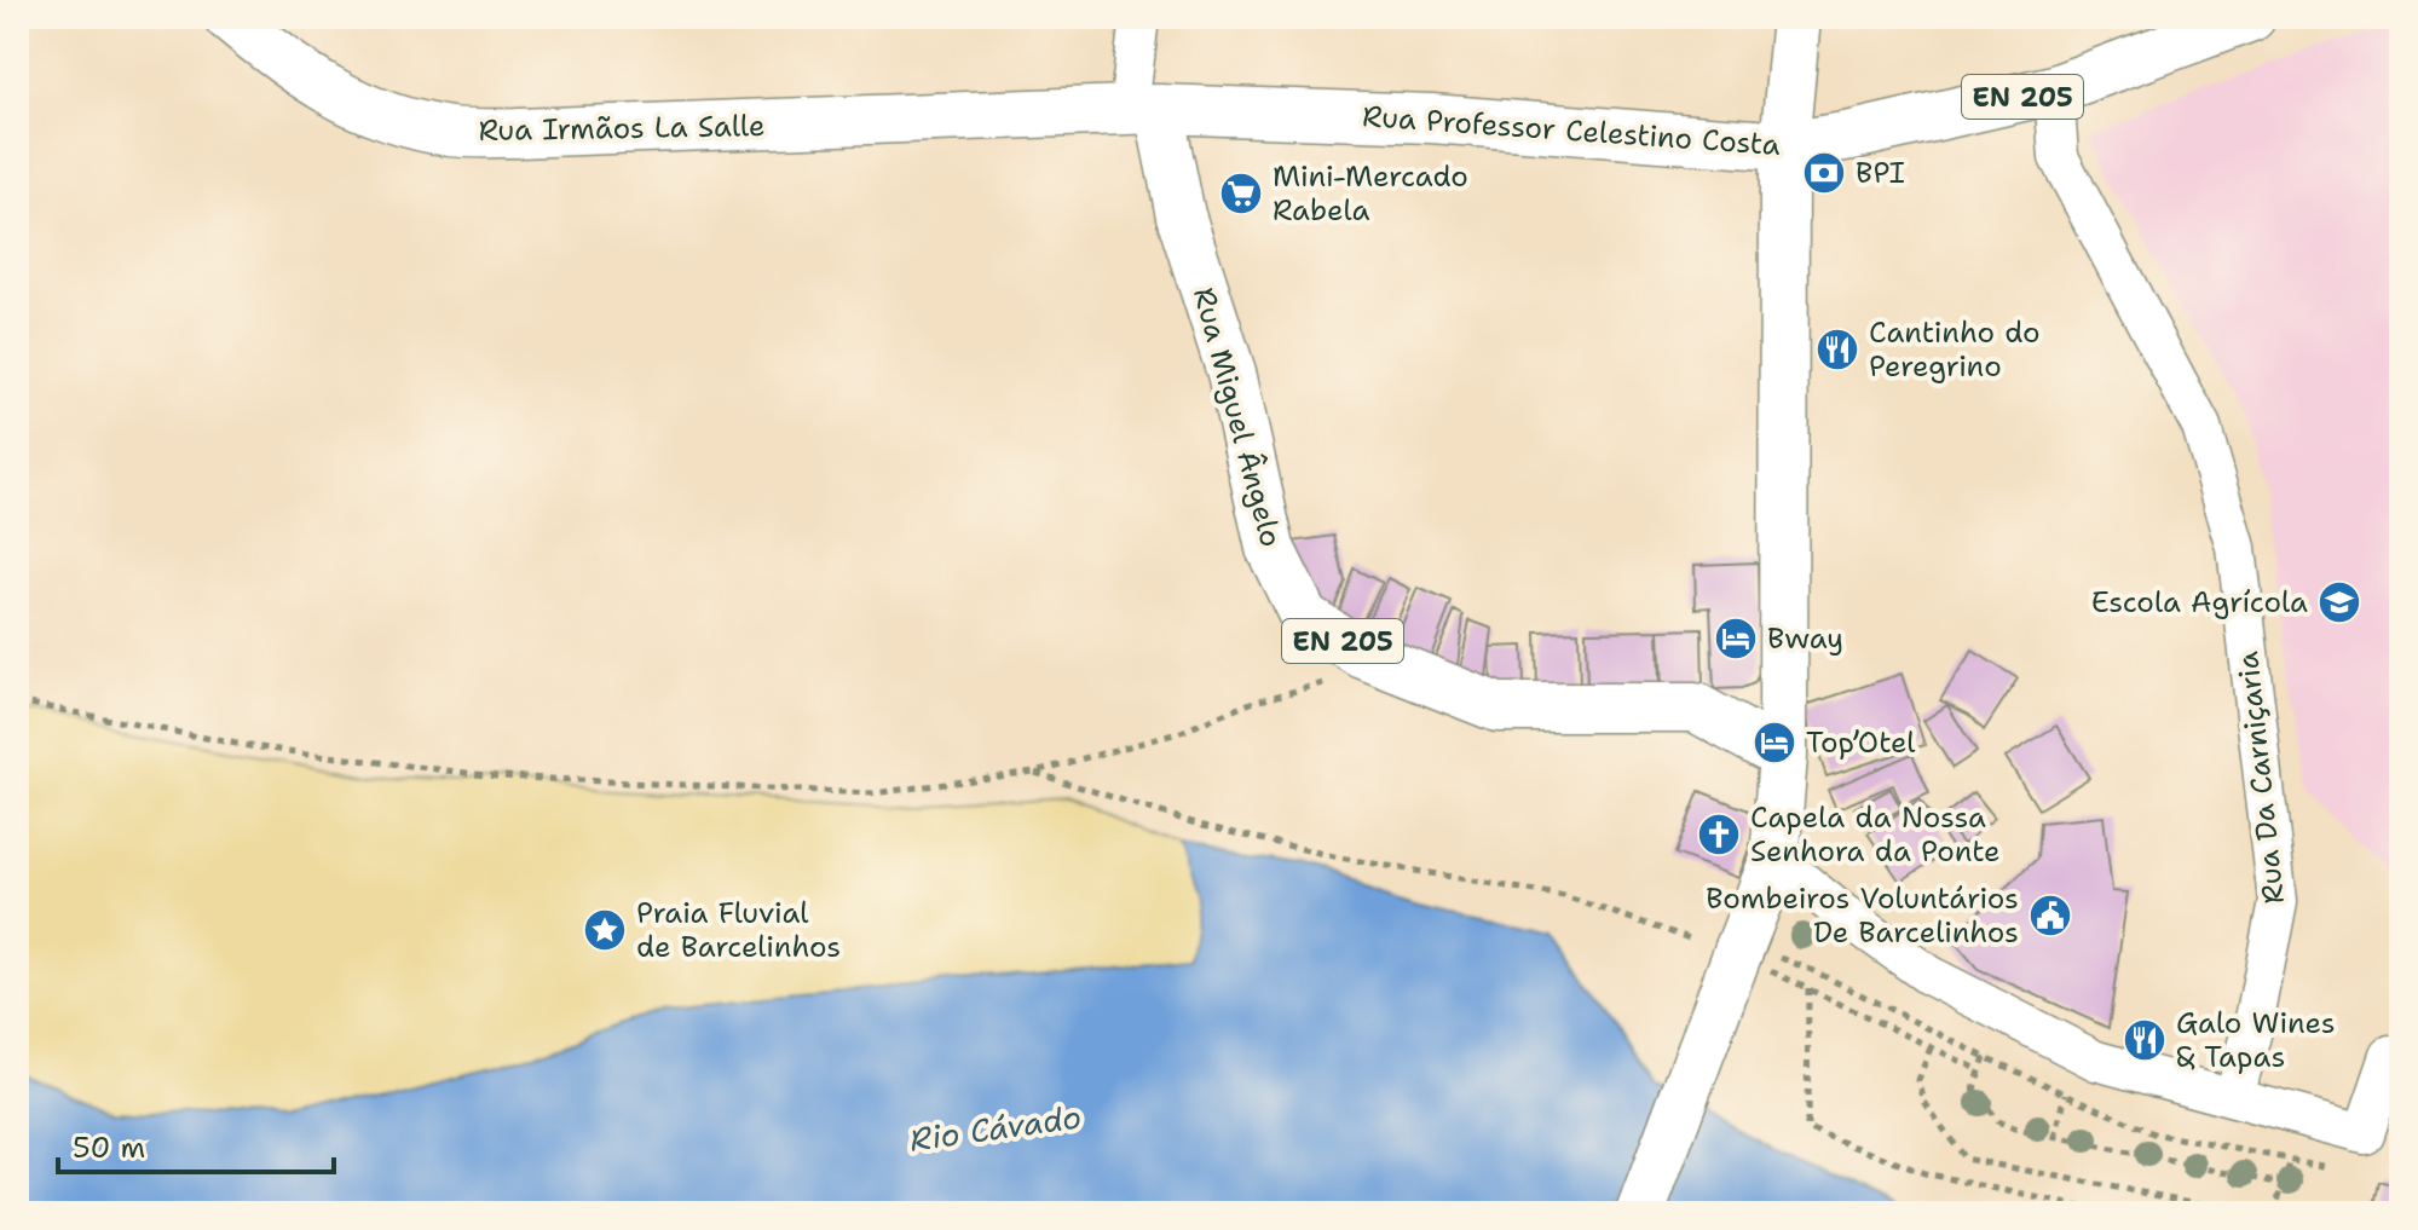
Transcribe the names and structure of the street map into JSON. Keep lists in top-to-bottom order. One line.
{"streets":{"main road":["EN 205","Rua Irmãos La Salle","Rua Professor Celestino Costa","Rua Miguel Ângelo"],"street":["Rua Da Carniçaria"]},"crossings":[["Rua Irmãos La Salle","Rua Professor Celestino Costa"],["Rua Professor Celestino Costa","Rua Miguel Ângelo"],["Rua Professor Celestino Costa","Rua Da Carniçaria"]],"water":["Rio Cávado"],"places":{"bank":["BPI"],"supermarket":["Mini-Mercado Rabela"],"restaurant":["Cantinho do Peregrino","Galo Wines & Tapas"],"school or university":["Escola Agrícola"],"hotel":["Bway","Top’Otel"],"church":["Capela da Nossa Senhora da Ponte"],"public building":["Bombeiros Voluntários De Barcelinhos"],"place":["Praia Fluvial de Barcelinhos"]},"scale_bar":"50 m"}
